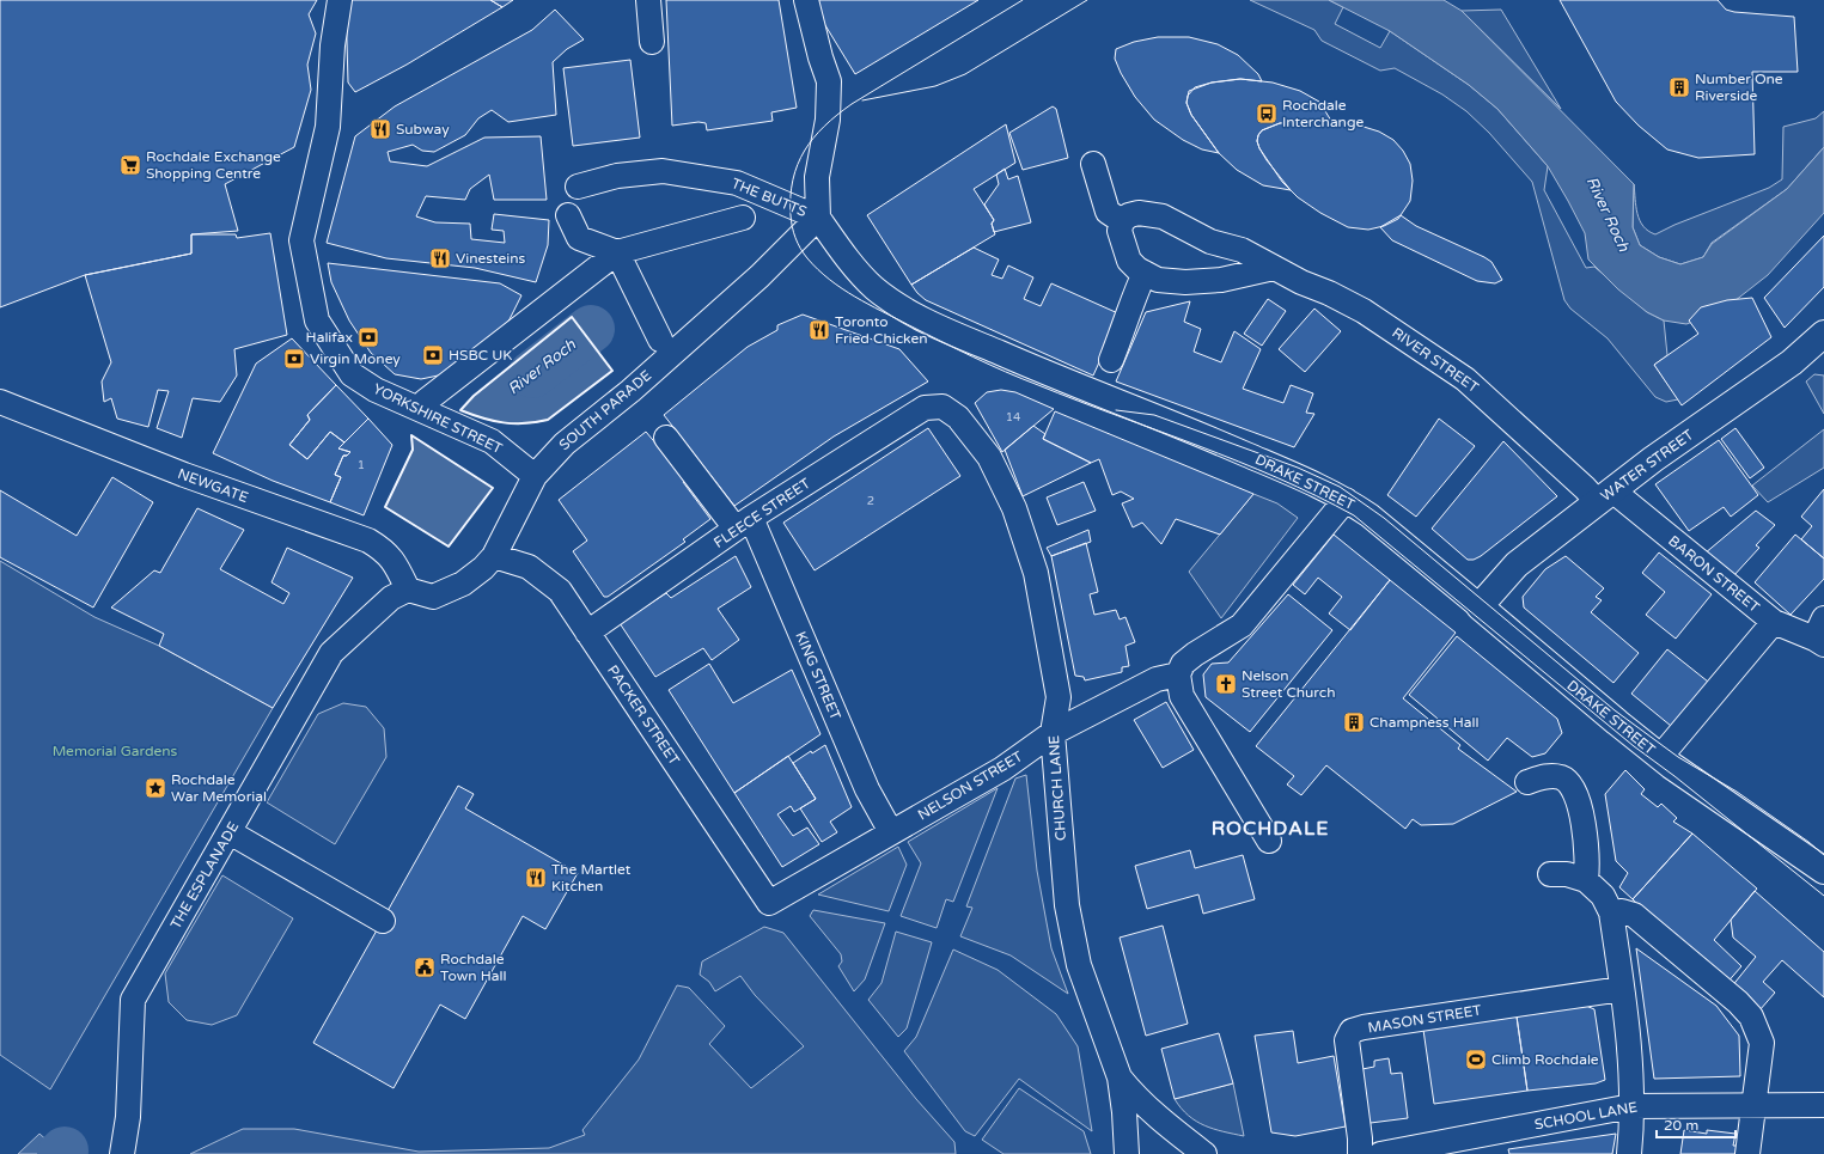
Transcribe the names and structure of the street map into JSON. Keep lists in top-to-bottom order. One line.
{"streets":{"main road":["WATER STREET","DRAKE STREET"],"street":["THE BUTTS","RIVER STREET","SOUTH PARADE","YORKSHIRE STREET","NEWGATE","FLEECE STREET","BARON STREET","KING STREET","PACKER STREET","NELSON STREET","CHURCH LANE","THE ESPLANADE","MASON STREET","SCHOOL LANE"]},"crossings":[["THE BUTTS","SOUTH PARADE"],["THE BUTTS","DRAKE STREET"],["RIVER STREET","WATER STREET"],["RIVER STREET","BARON STREET"],["SOUTH PARADE","YORKSHIRE STREET"],["SOUTH PARADE","DRAKE STREET"],["SOUTH PARADE","NEWGATE"],["SOUTH PARADE","PACKER STREET"],["SOUTH PARADE","THE ESPLANADE"],["WATER STREET","DRAKE STREET"],["WATER STREET","BARON STREET"],["NEWGATE","THE ESPLANADE"],["FLEECE STREET","KING STREET"],["FLEECE STREET","PACKER STREET"],["FLEECE STREET","CHURCH LANE"],["KING STREET","NELSON STREET"],["PACKER STREET","NELSON STREET"],["NELSON STREET","CHURCH LANE"]],"districts":["ROCHDALE"],"water":["River Roch"],"parks":["Memorial Gardens"],"places":{"building":["Number One Riverside","Champness Hall"],"bus stop":["Rochdale Interchange"],"restaurant":["Subway","Vinesteins","Toronto Fried Chicken","The Martlet Kitchen"],"supermarket":["Rochdale Exchange Shopping Centre"],"bank":["Halifax","HSBC UK","Virgin Money"],"church":["Nelson Street Church"],"place":["Rochdale War Memorial"],"public building":["Rochdale Town Hall"],"sports":["Climb Rochdale"]},"house_numbers":["14","1","2"],"scale_bar":"20 m"}
